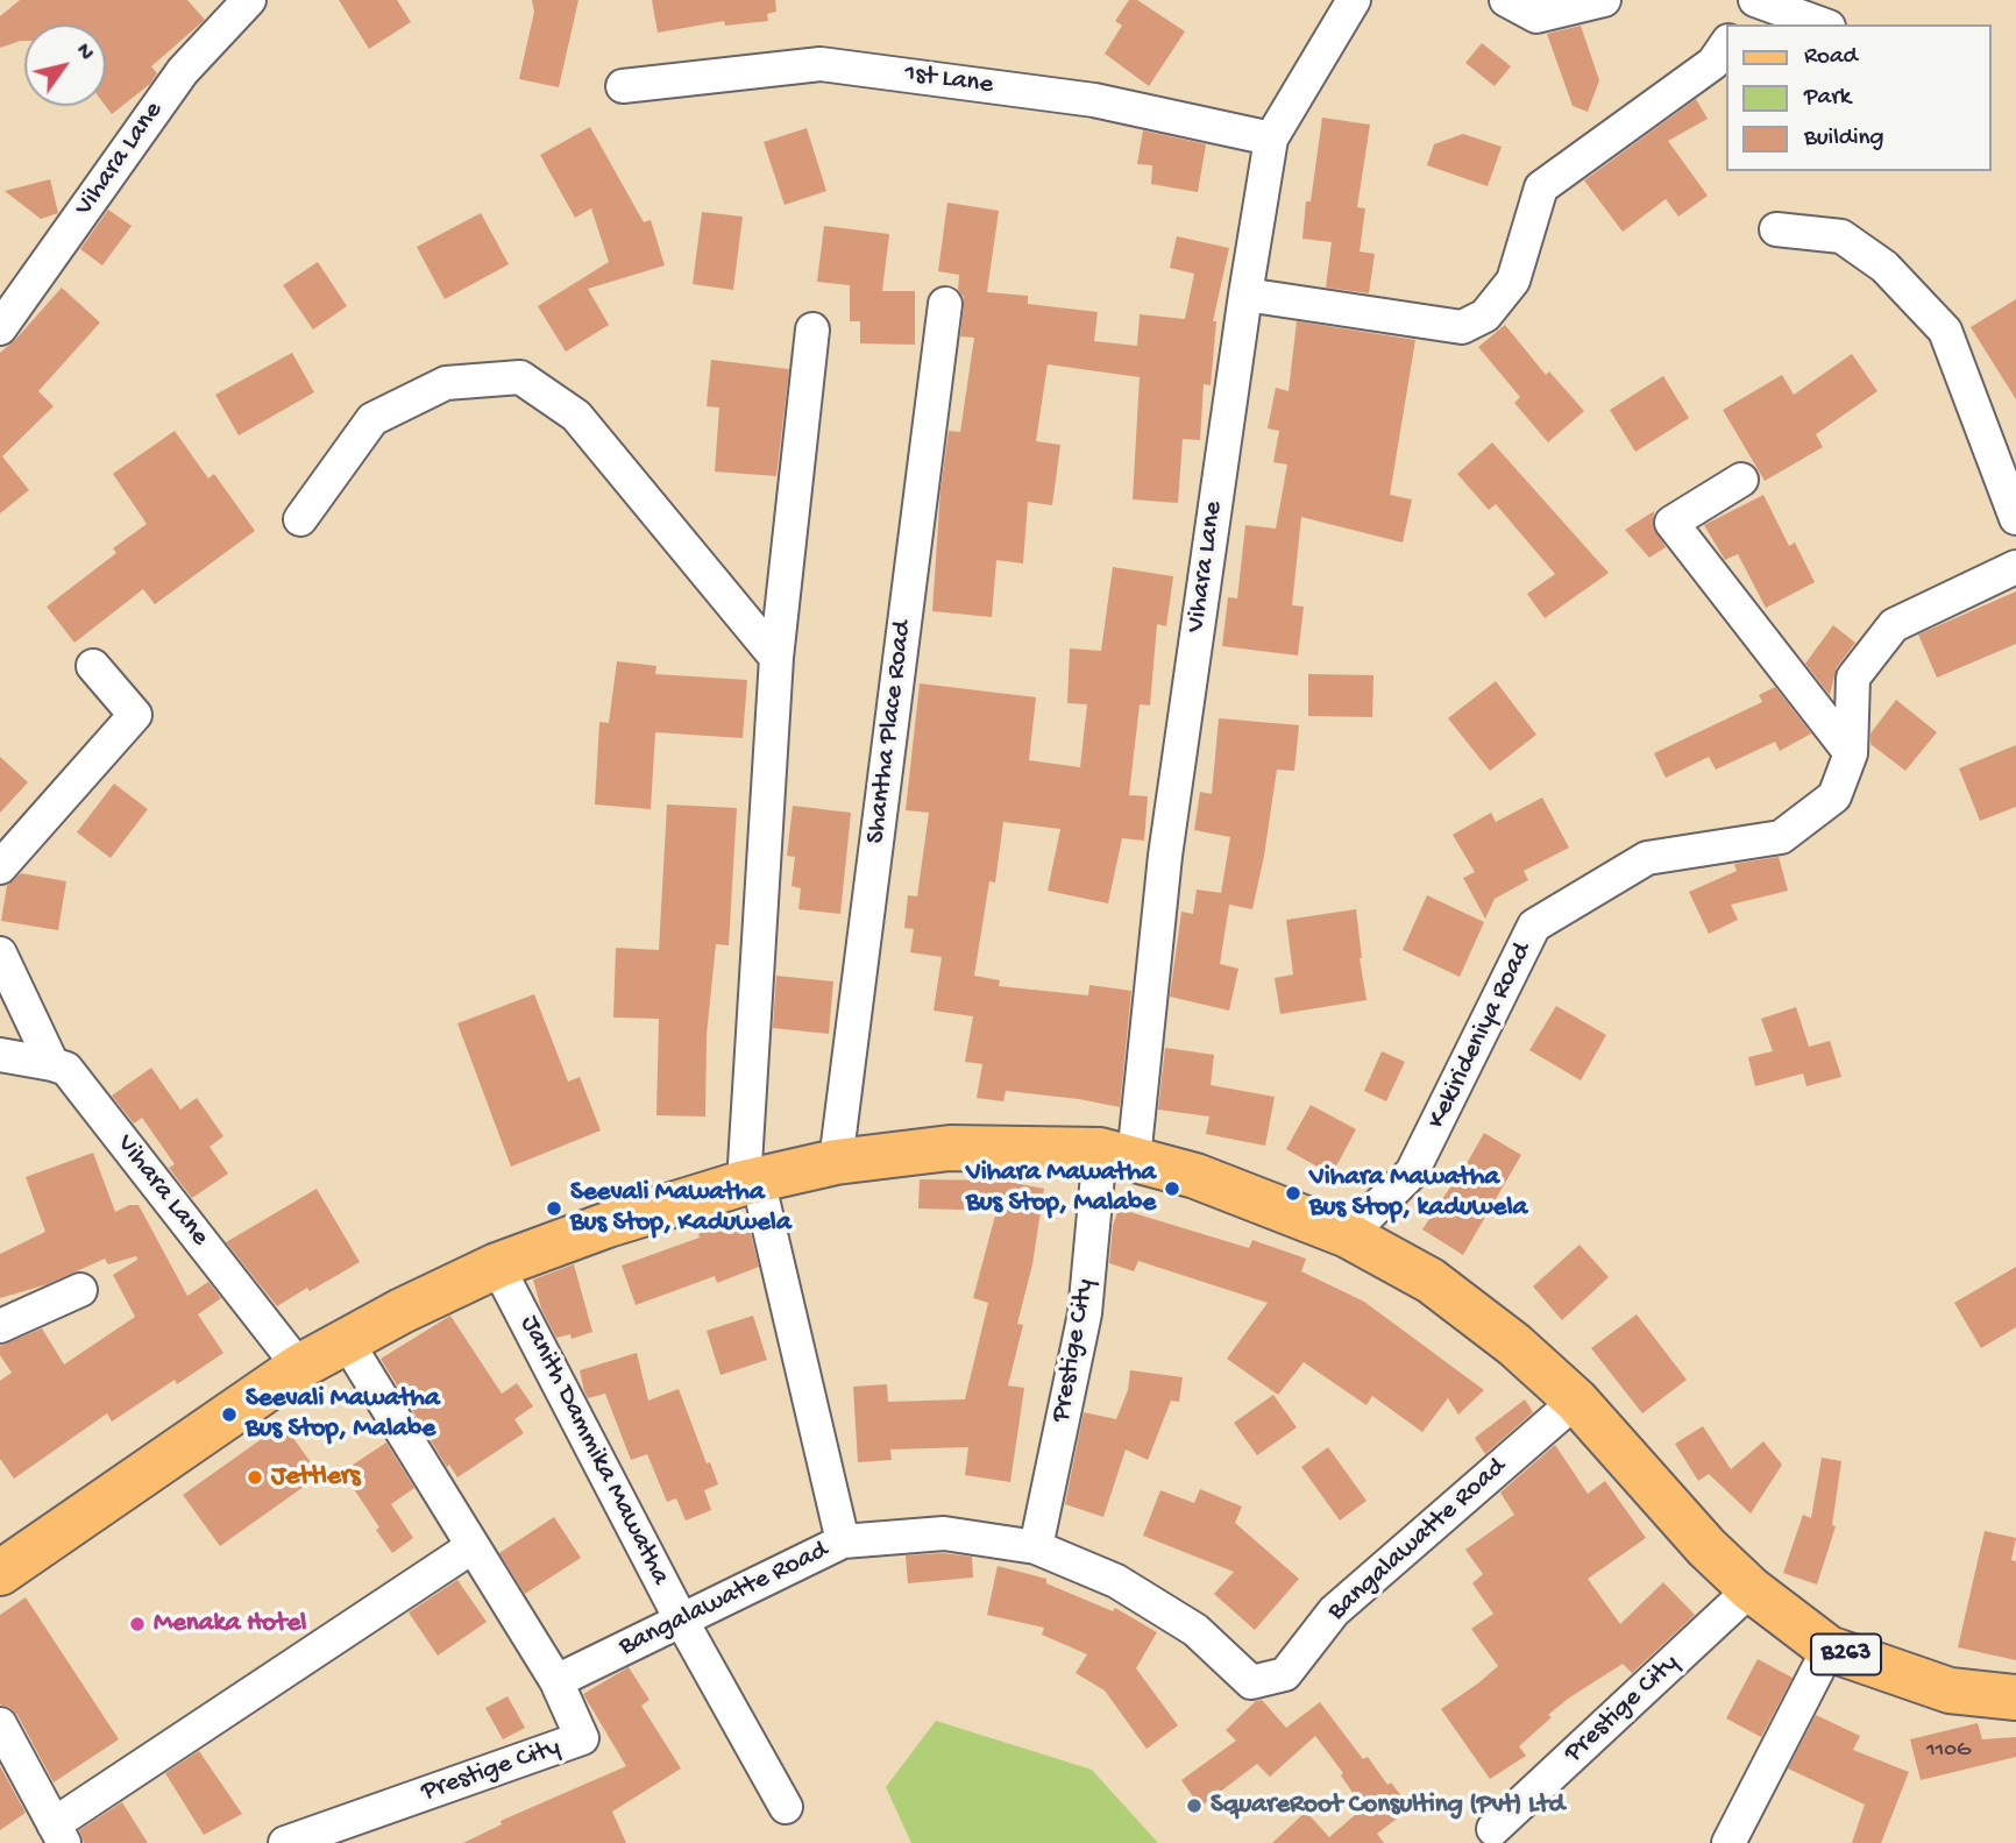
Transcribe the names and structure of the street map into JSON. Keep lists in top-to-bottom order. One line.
{"streets":{"main road":["B263"],"street":["1st Lane","Vihara Lane","Shantha Place Road","Kekirideniya Road","Prestige City","Janith Dammika Mawatha","Bangalawatte Road"]},"crossings":[["1st Lane","Vihara Lane"],["Vihara Lane","Prestige City"],["Vihara Lane","B263"],["Shantha Place Road","B263"],["Kekirideniya Road","B263"],["Prestige City","Bangalawatte Road"],["Prestige City","B263"],["Janith Dammika Mawatha","Bangalawatte Road"],["Janith Dammika Mawatha","B263"],["Bangalawatte Road","B263"]],"places":["Vihara Mawatha Bus Stop, Malabe","Vihara Mawatha Bus Stop, kaduwela","Seevali Mawatha Bus Stop, Kaduwela","Seevali Mawatha Bus Stop, Malabe","Jettlers","Menaka Hotel","SquareRoot Consulting (Pvt) Ltd"],"house_numbers":["110G"],"legend":["Road","Park","Building"],"north":"top right"}
